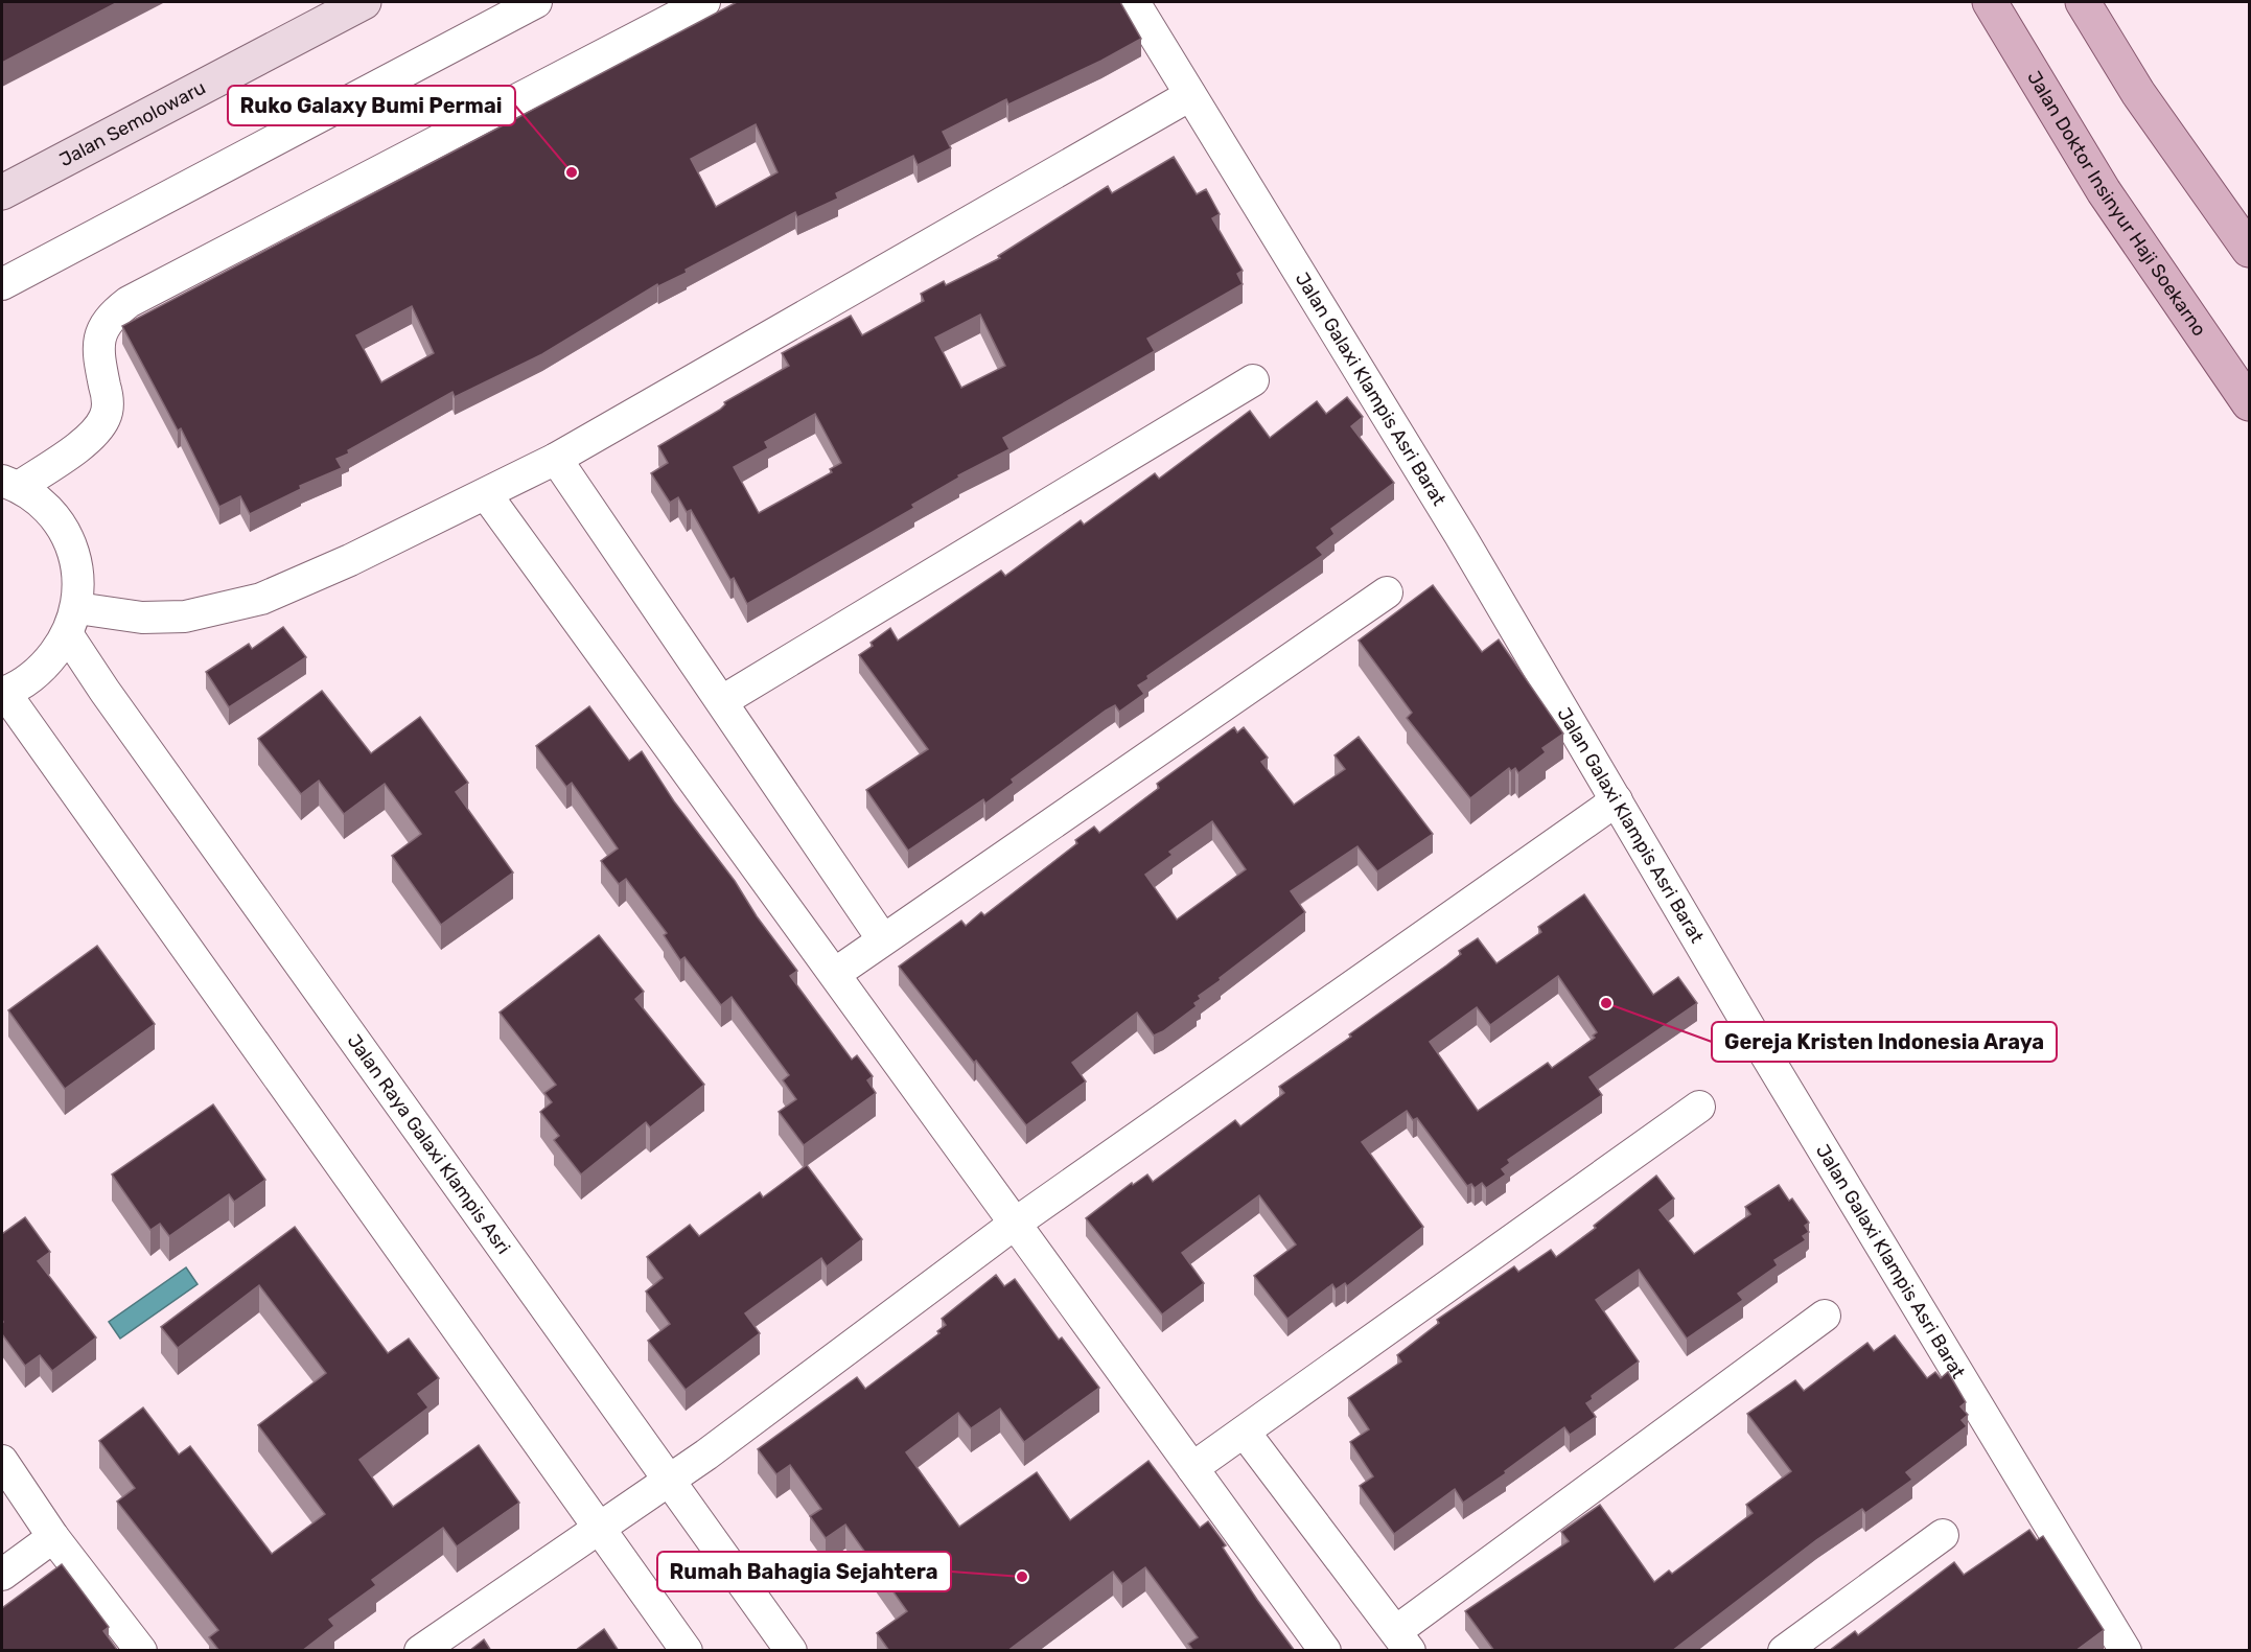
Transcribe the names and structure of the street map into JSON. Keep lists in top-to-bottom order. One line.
{"streets":{"main road":["Jalan Semolowaru","Jalan Doktor Insinyur Haji Soekarno"],"street":["Jalan Galaxi Klampis Asri Barat","Jalan Raya Galaxi Klampis Asri"]},"places":["Ruko Galaxy Bumi Permai","Gereja Kristen Indonesia Araya","Rumah Bahagia Sejahtera"]}
